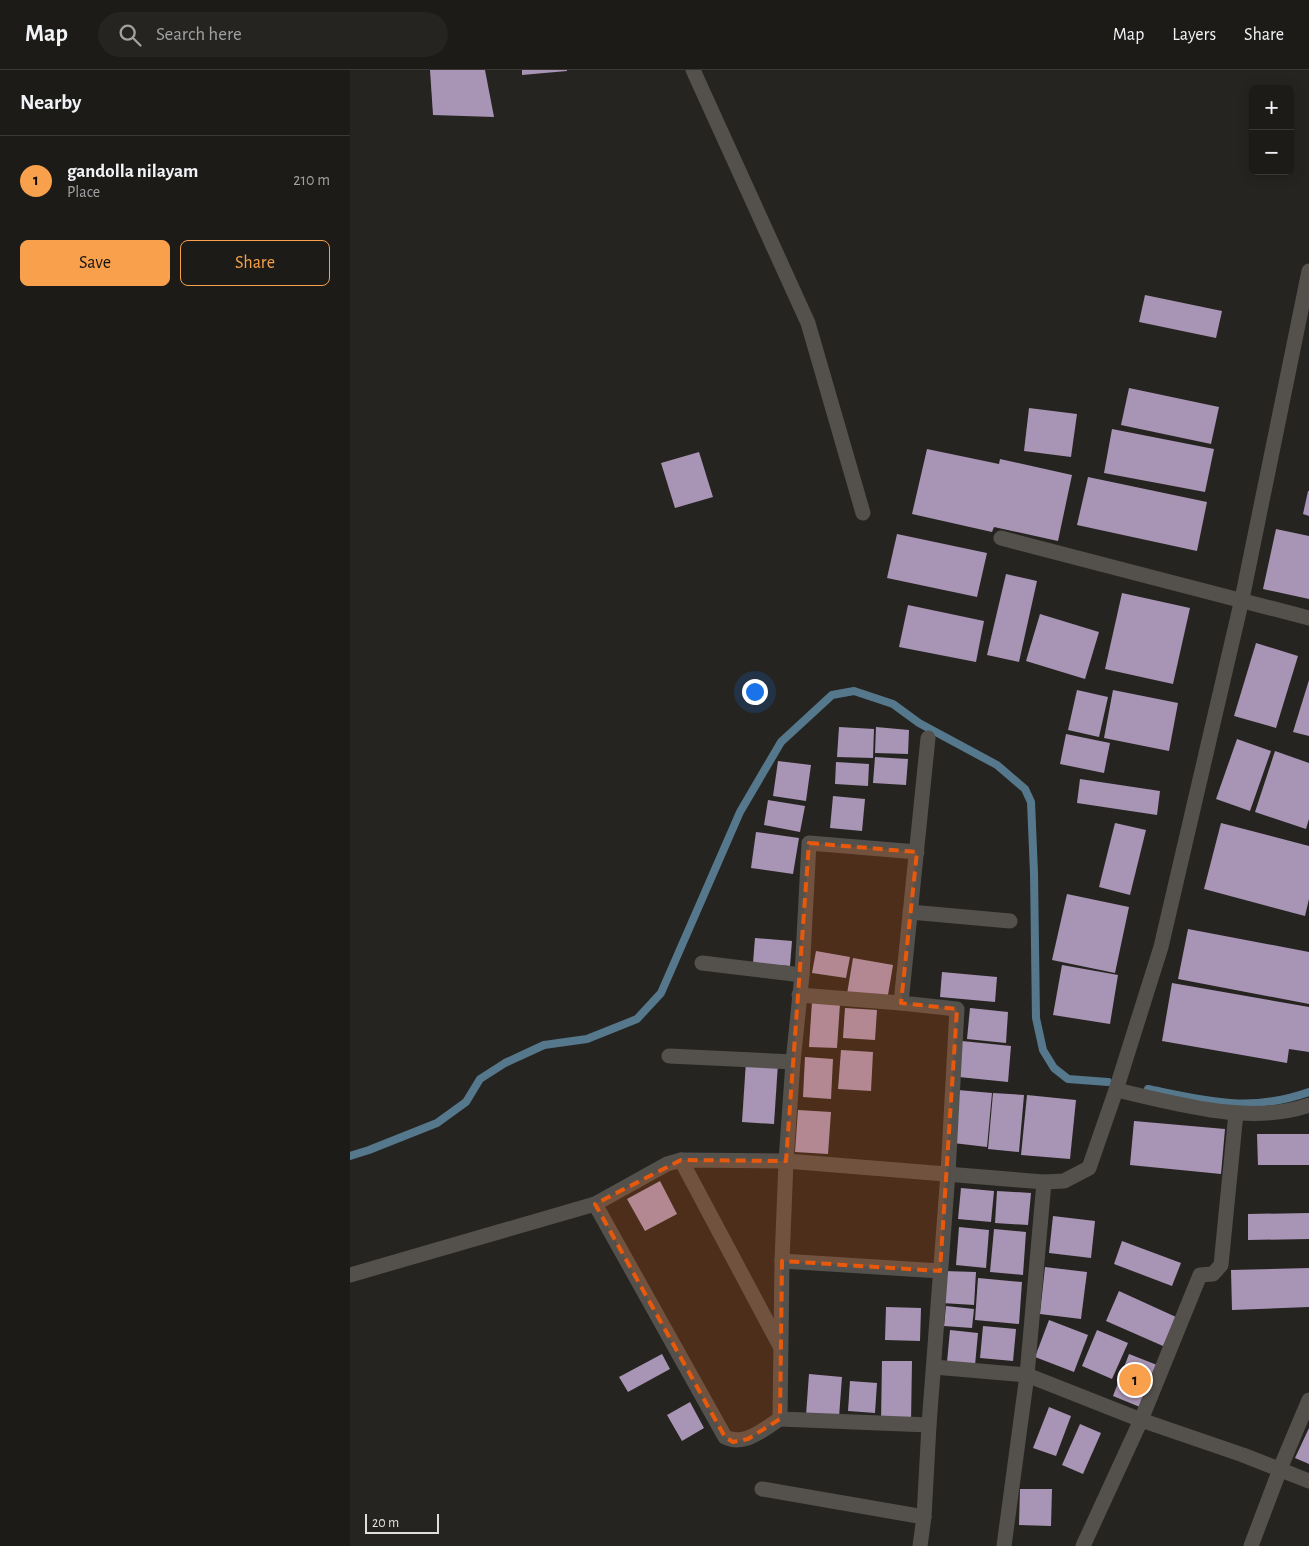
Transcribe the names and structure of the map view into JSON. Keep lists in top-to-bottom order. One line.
{"scale_bar":"20 m","page":{"header":"Map","search":"Search here","nav":["Map","Layers","Share"],"heading":"Nearby","map_buttons":["+","−"],"list":[{"mark":"1","name":"gandolla nilayam","note":"Place","value":"210 m"}],"buttons":["Save","Share"],"pins":"1","scale":"20 m"}}
